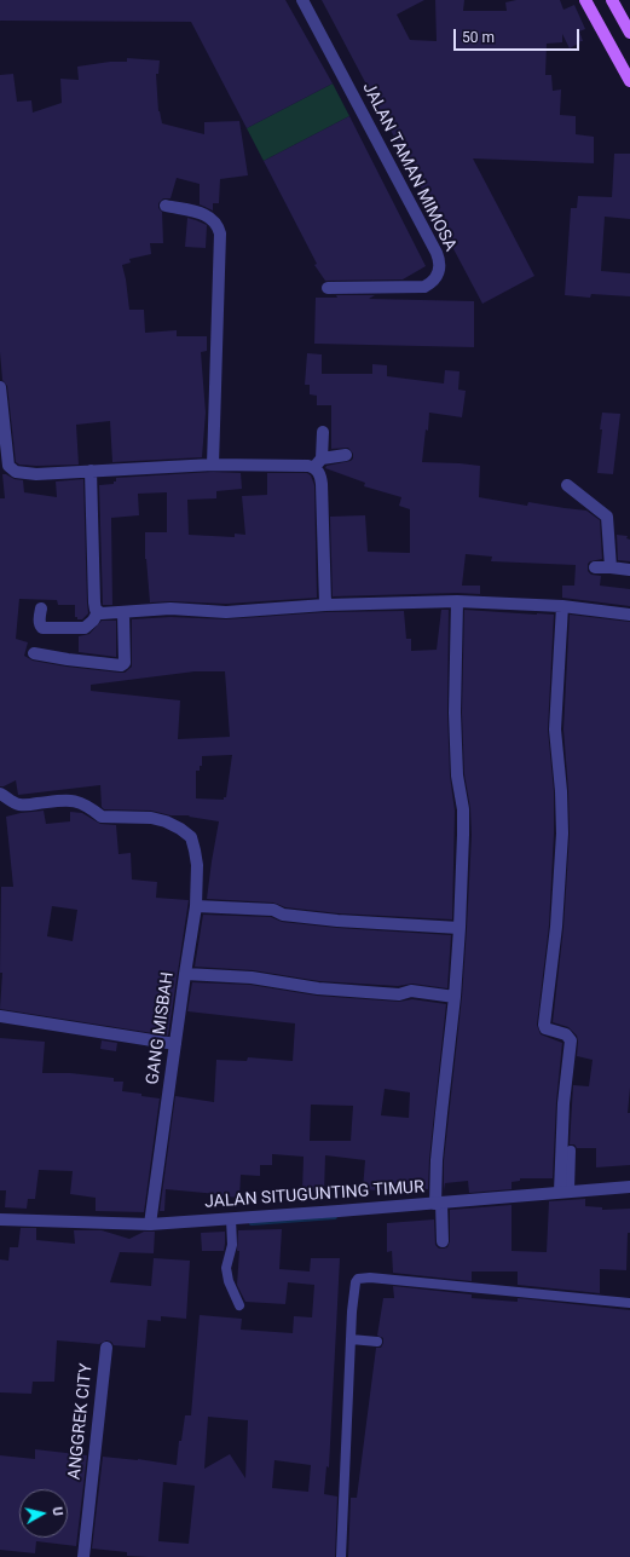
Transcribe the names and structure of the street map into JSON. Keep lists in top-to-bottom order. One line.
{"streets":{"street":["JALAN TAMAN MIMOSA","GANG MISBAH","JALAN SITUGUNTING TIMUR","ANGGREK CITY"]},"crossings":[["GANG MISBAH","JALAN SITUGUNTING TIMUR"]],"scale_bar":"50 m","north":"right"}
